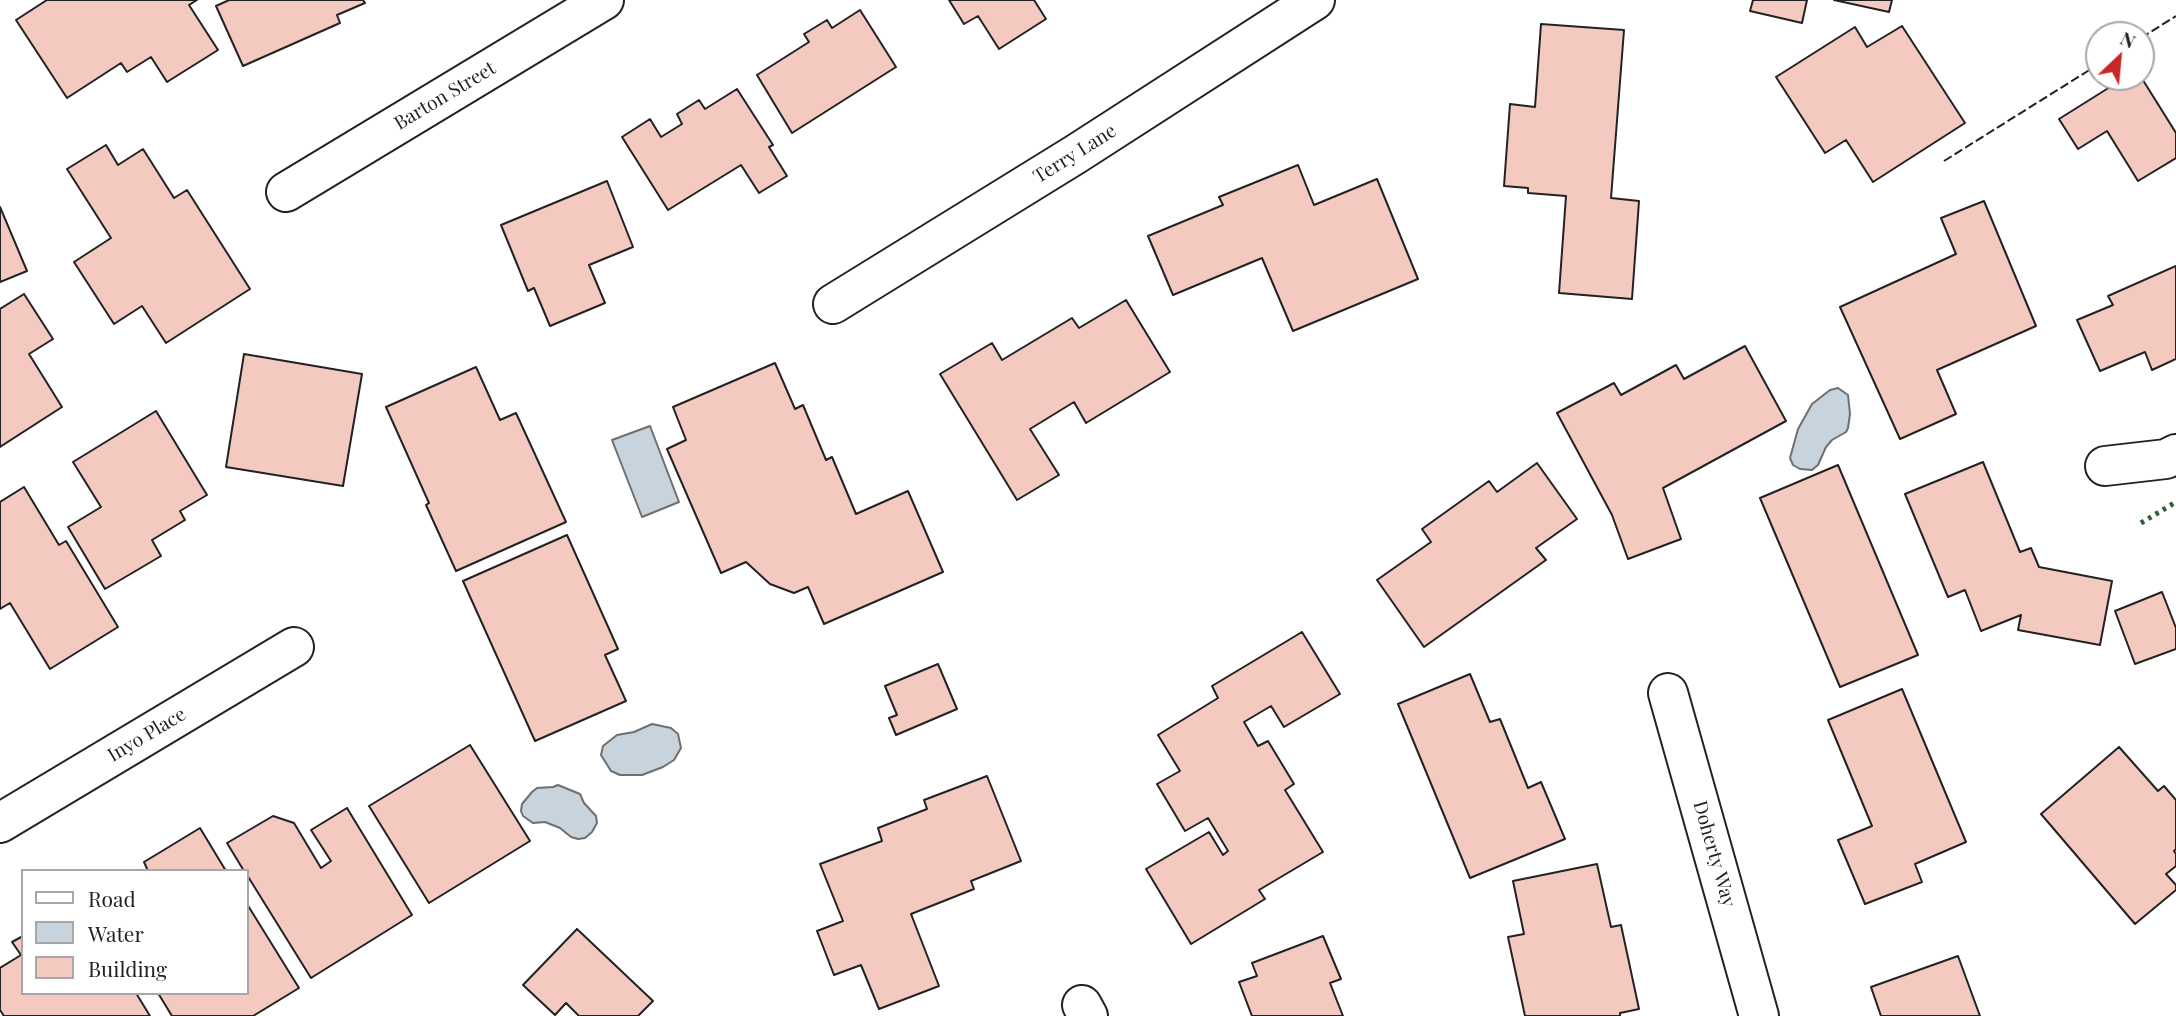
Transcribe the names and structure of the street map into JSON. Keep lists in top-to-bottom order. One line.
{"streets":{"street":["Barton Street","Terry Lane","Inyo Place","Doherty Way"]},"legend":["Road","Water","Building"],"north":"top right"}
